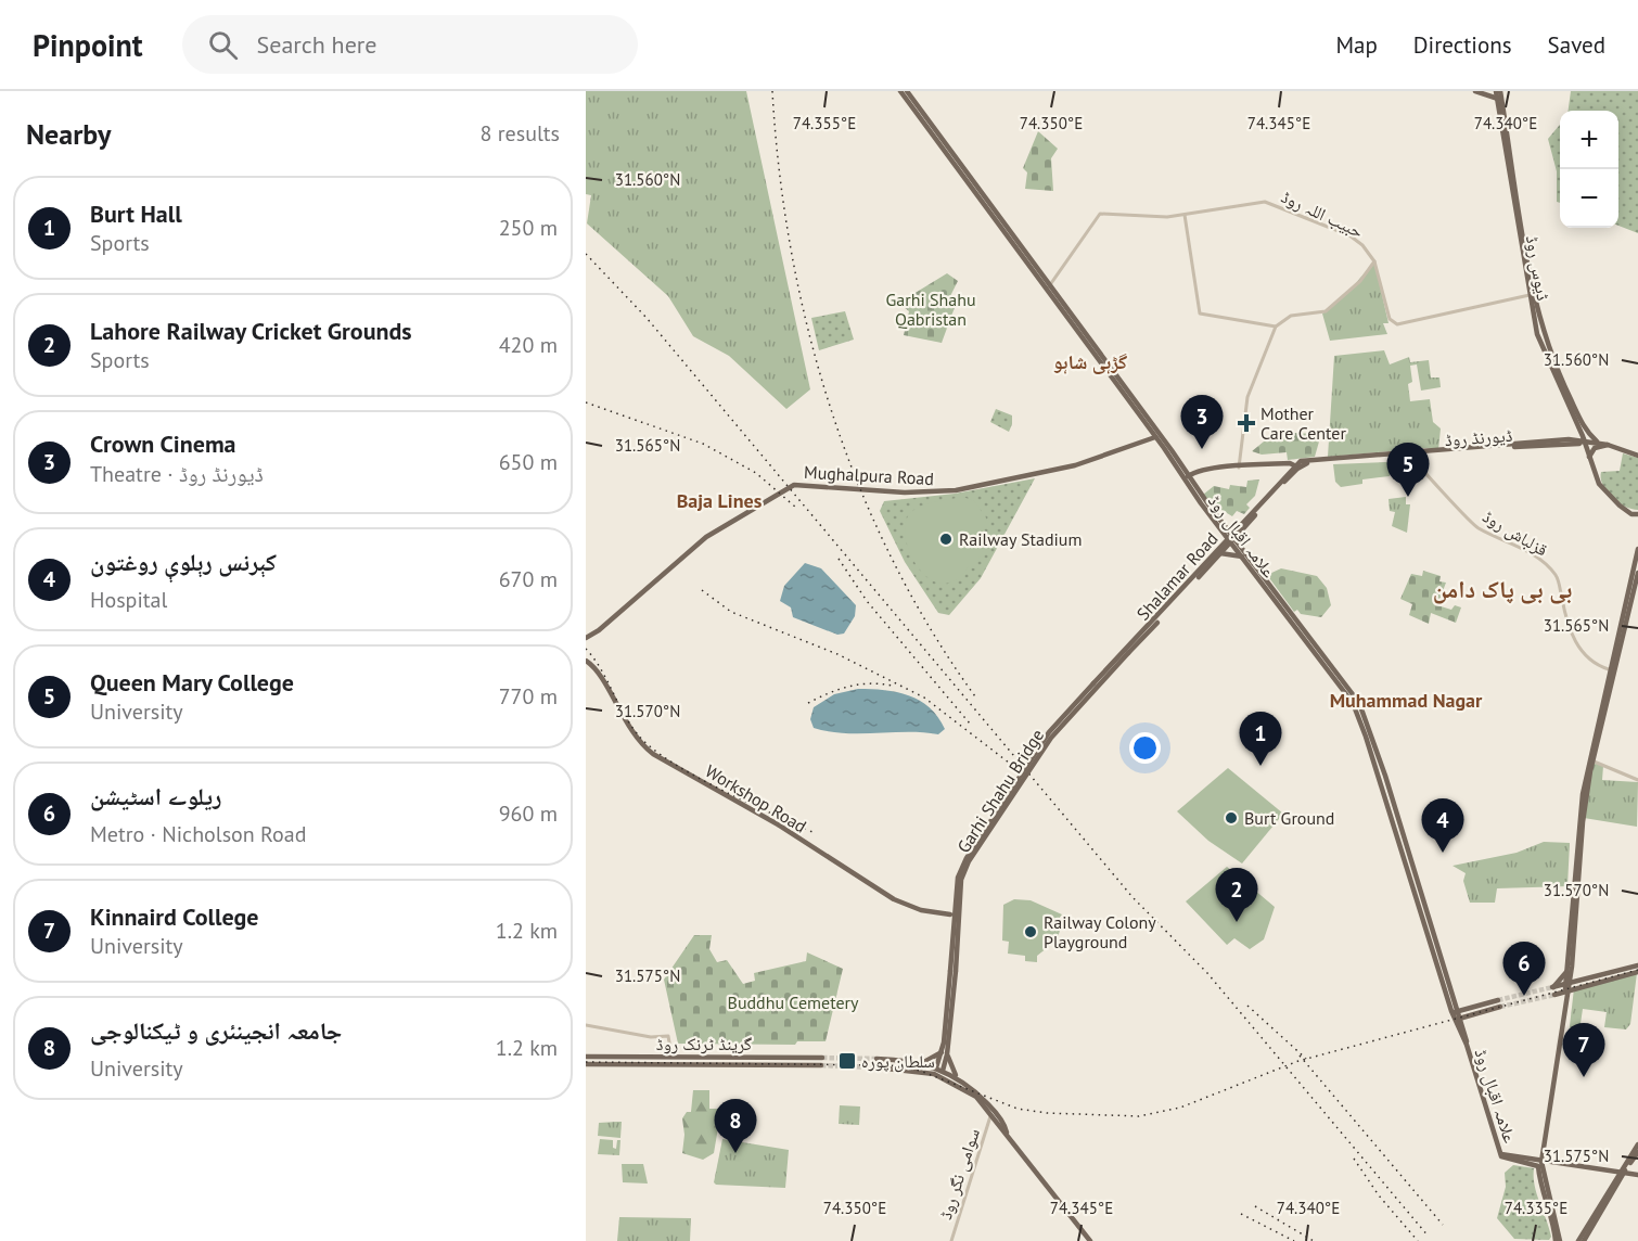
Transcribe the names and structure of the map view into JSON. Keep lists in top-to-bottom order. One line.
{"streets":{"main road":["ڈیوس روڈ","ڈیورنڈ روڈ","Mughalpura Road","علامہ اقبال روڈ","Shalamar Road","Garhi Shahu Bridge","Workshop Road","گرینڈ ٹرنک روڈ"],"street":["حبیب اللہ روڈ","قزلباش روڈ","سوامی نگر روڈ"]},"crossings":[["حبیب اللہ روڈ","ڈیوس روڈ"],["حبیب اللہ روڈ","علامہ اقبال روڈ"],["ڈیوس روڈ","ڈیورنڈ روڈ"],["ڈیورنڈ روڈ","قزلباش روڈ"],["ڈیورنڈ روڈ","علامہ اقبال روڈ"],["ڈیورنڈ روڈ","Shalamar Road"],["Mughalpura Road","علامہ اقبال روڈ"],["علامہ اقبال روڈ","Shalamar Road"],["Shalamar Road","Garhi Shahu Bridge"]],"districts":["گڑہی شاہو","Baja Lines","بی بی پاک دامن","Muhammad Nagar"],"parks":["Garhi Shahu Qabristan","Buddhu Cemetery"],"places":{"health":["Mother Care Center"],"other":["Railway Stadium","Burt Ground","Railway Colony Playground"],"transit":["سلطان پورہ"]},"page":{"header":"Pinpoint","search":"Search here","nav":["Map","Directions","Saved"],"heading":["Nearby","8 results"],"map_buttons":["+","−"],"list":[{"mark":"1","name":"Burt Hall","note":"Sports","value":"250 m"},{"mark":"2","name":"Lahore Railway Cricket Grounds","note":"Sports","value":"420 m"},{"mark":"3","name":"Crown Cinema","note":"Theatre · ڈیورنڈ روڈ","value":"650 m"},{"mark":"4","name":"کېرنس رېلوې روغتون","note":"Hospital","value":"670 m"},{"mark":"5","name":"Queen Mary College","note":"University","value":"770 m"},{"mark":"6","name":"ریلوے اسٹیشن","note":"Metro · Nicholson Road","value":"960 m"},{"mark":"7","name":"Kinnaird College","note":"University","value":"1.2 km"},{"mark":"8","name":"جامعہ انجینئری و ٹیکنالوجی","note":"University","value":"1.2 km"}],"pins":["3","5","1","4","2","6","7","8"]},"coordinates":["74.355°E","74.350°E","74.345°E","74.340°E","31.560°N","31.565°N","31.570°N","31.575°N","74.335°E"]}
